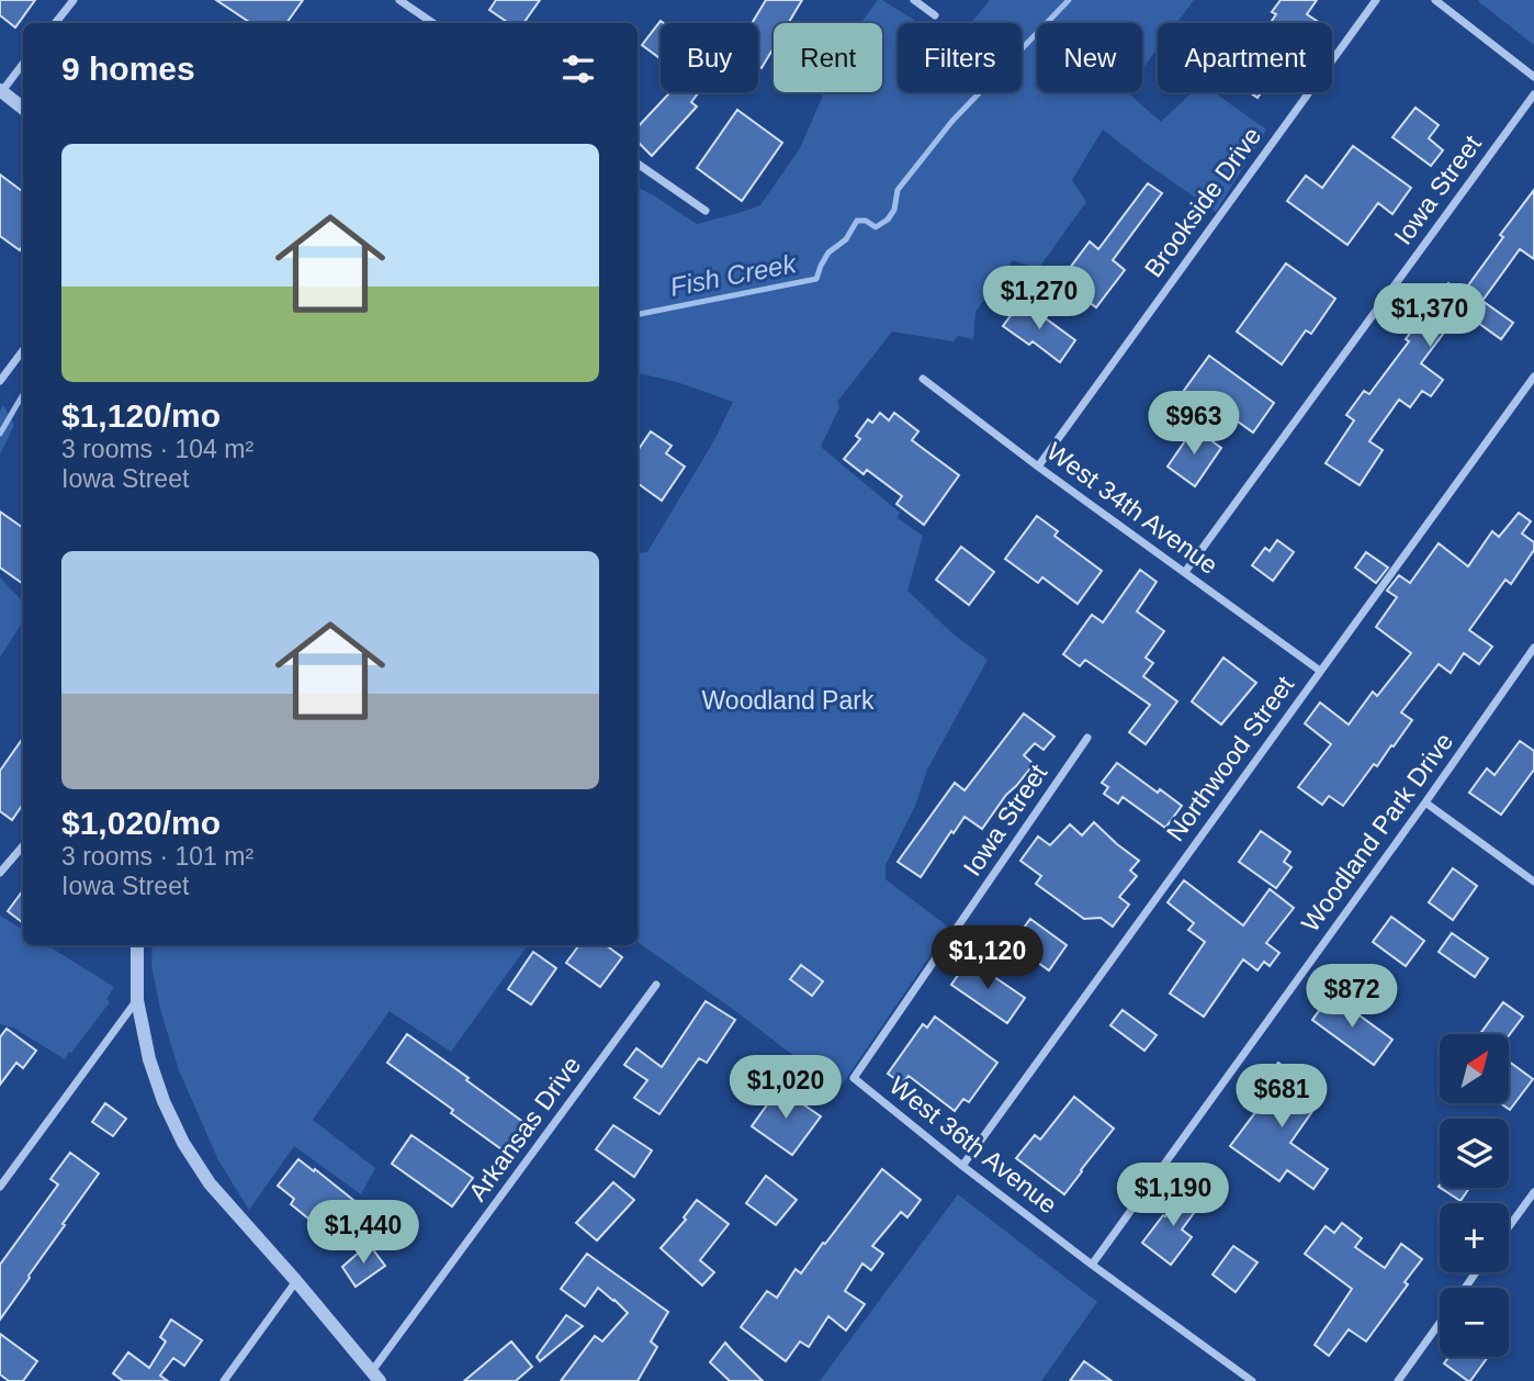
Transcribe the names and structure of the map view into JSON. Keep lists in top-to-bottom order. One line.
{"streets":{"street":["Iowa Street","Brookside Drive","West 34th Avenue","Northwood Street","Woodland Park Drive","Arkansas Drive","West 36th Avenue"]},"crossings":[["Iowa Street","West 34th Avenue"],["Iowa Street","West 36th Avenue"],["Brookside Drive","West 34th Avenue"],["West 34th Avenue","Northwood Street"],["Northwood Street","West 36th Avenue"],["Woodland Park Drive","West 36th Avenue"]],"water":["Fish Creek"],"parks":["Woodland Park"],"north":"top right","page":{"chip":["Buy","Rent","Filters","New","Apartment"],"heading":"9 homes","list":[{"name":"$1,120/mo","note":"3 rooms · 104 m² · Iowa Street"},{"name":"$1,020/mo","note":"3 rooms · 101 m² · Iowa Street"}],"price":["$1,270","$1,370","$963","$1,120","$872","$1,020","$681","$1,190","$1,440"],"map_buttons":["+","−"]}}
